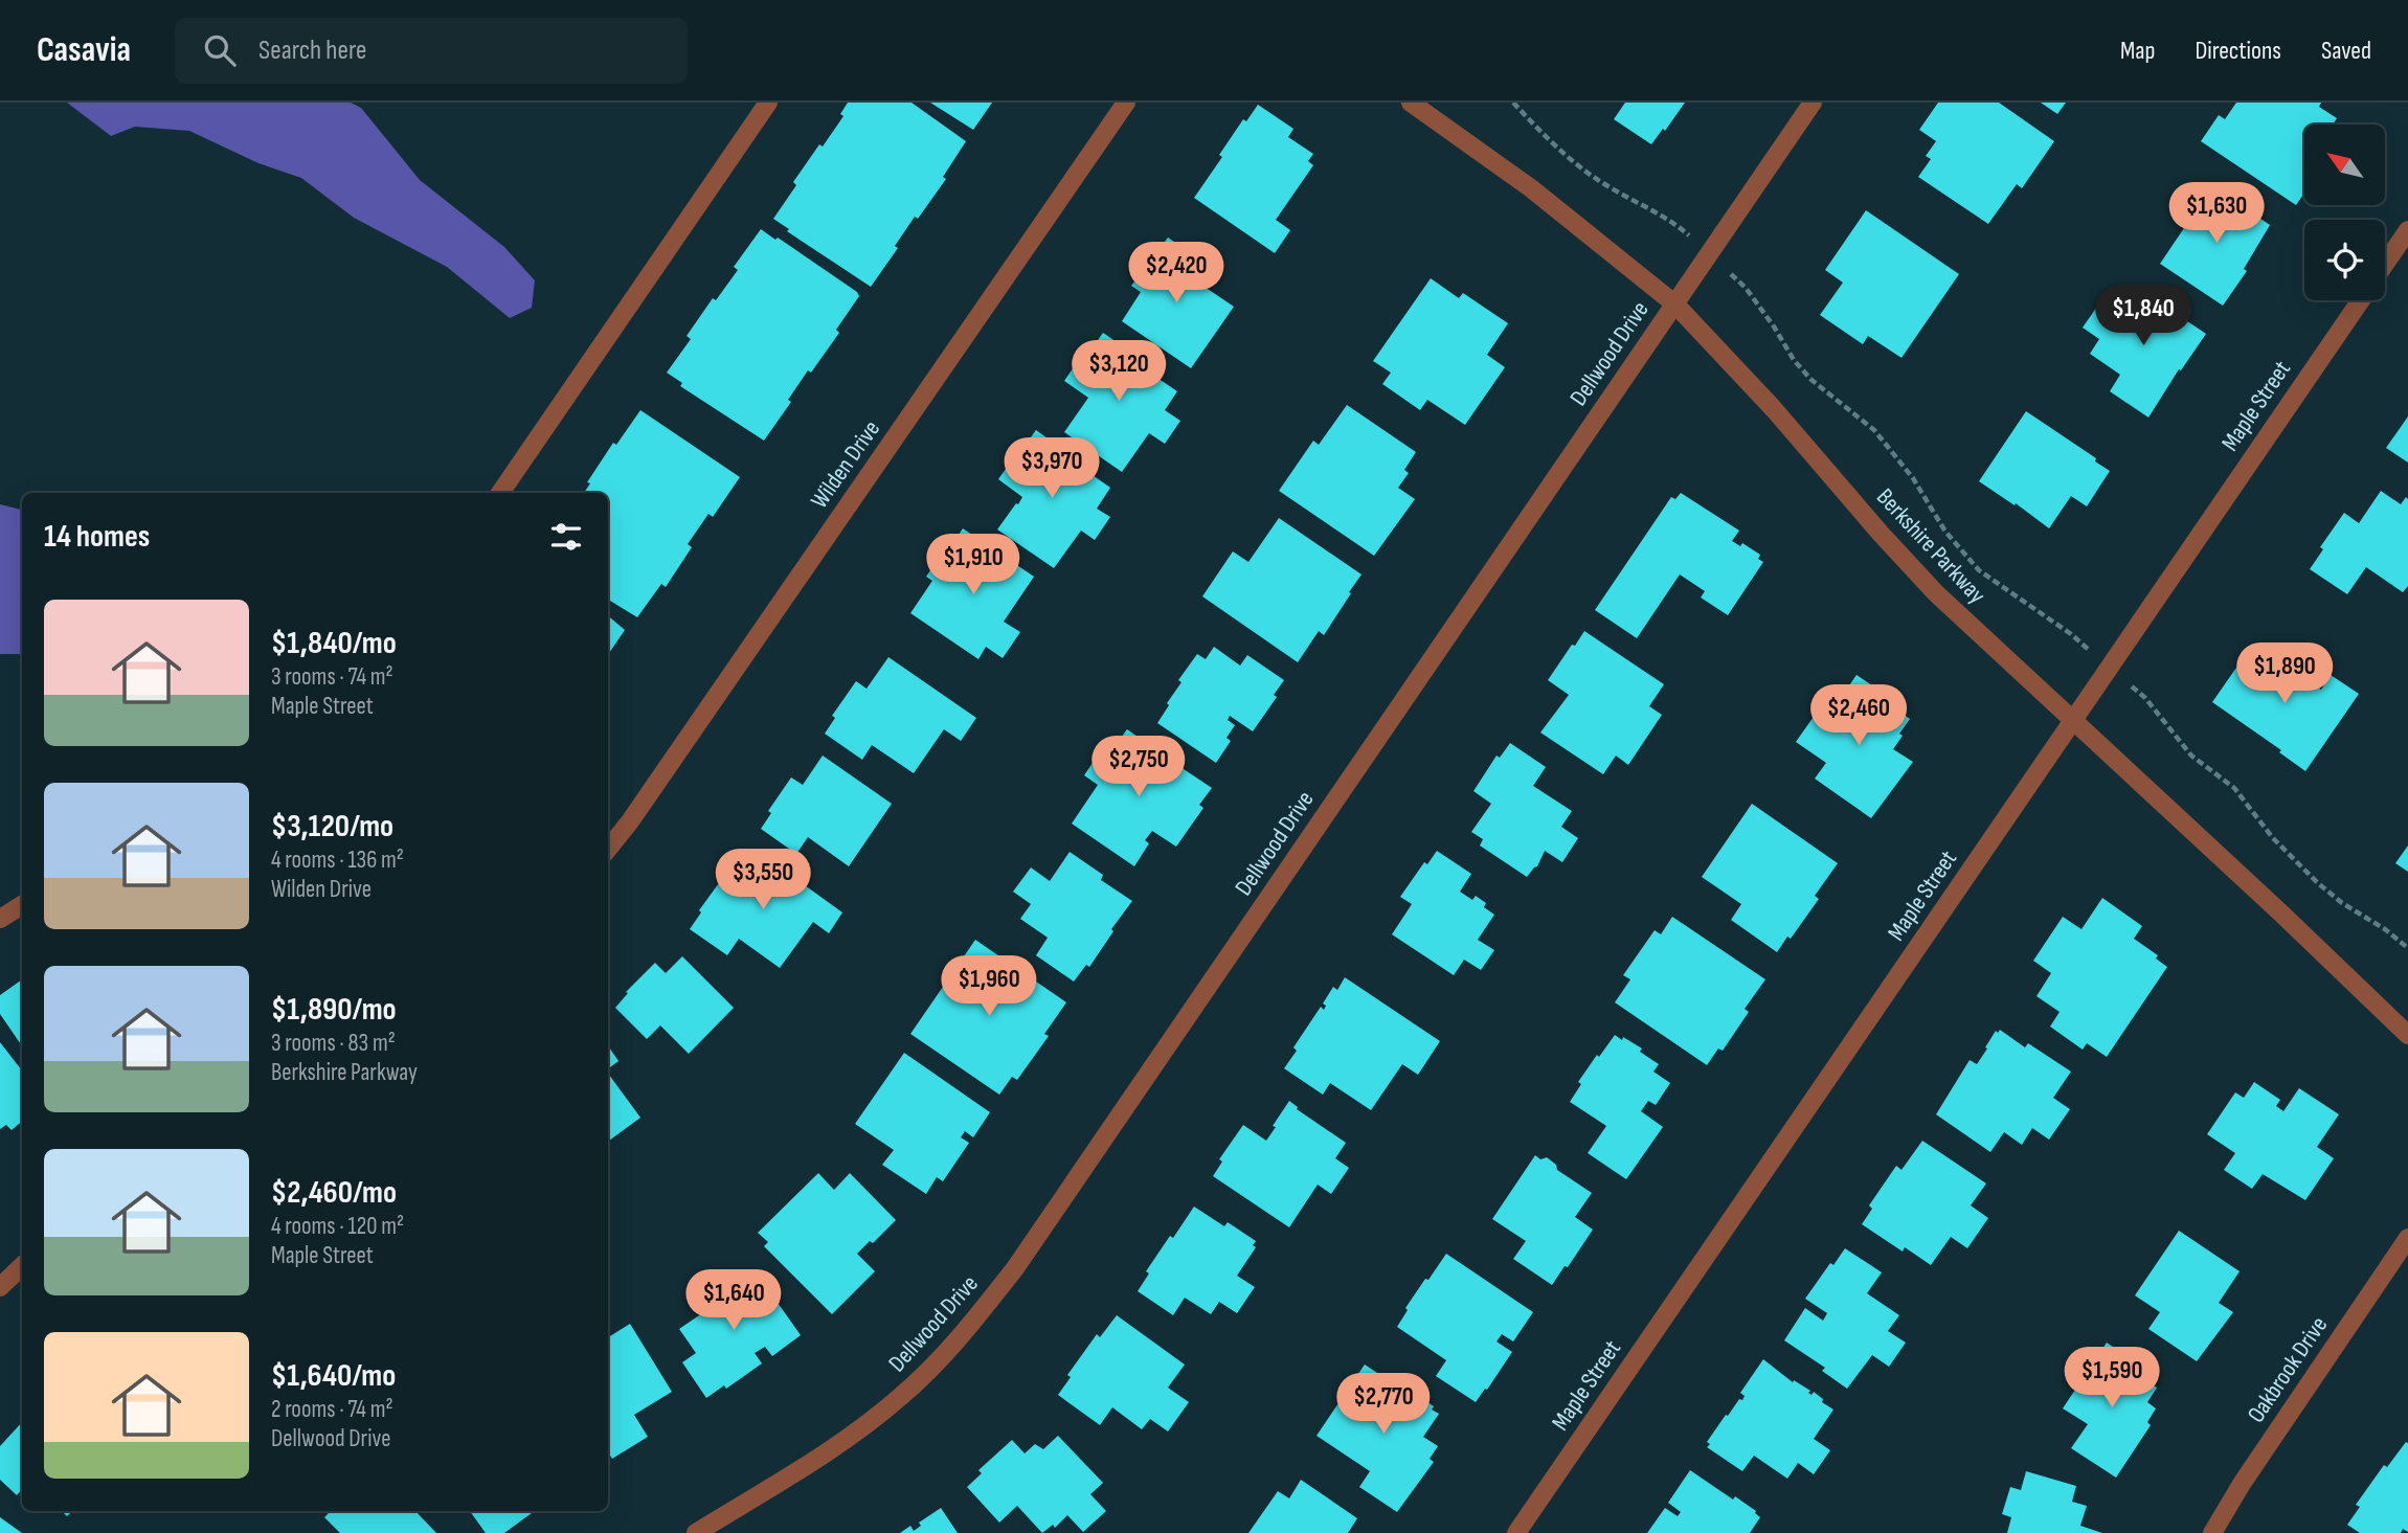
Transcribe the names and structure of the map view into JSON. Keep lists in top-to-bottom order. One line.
{"streets":{"street":["Dellwood Drive","Maple Street","Wilden Drive","Berkshire Parkway","Oakbrook Drive"]},"crossings":[["Dellwood Drive","Berkshire Parkway"],["Maple Street","Berkshire Parkway"]],"north":"top left","page":{"header":"Casavia","search":"Search here","nav":["Map","Directions","Saved"],"price":["$1,630","$2,420","$1,840","$3,120","$3,970","$1,910","$1,890","$2,460","$2,750","$3,550","$1,960","$1,640","$1,590","$2,770"],"heading":"14 homes","list":[{"name":"$1,840/mo","note":"3 rooms · 74 m² · Maple Street"},{"name":"$3,120/mo","note":"4 rooms · 136 m² · Wilden Drive"},{"name":"$1,890/mo","note":"3 rooms · 83 m² · Berkshire Parkway"},{"name":"$2,460/mo","note":"4 rooms · 120 m² · Maple Street"},{"name":"$1,640/mo","note":"2 rooms · 74 m² · Dellwood Drive"}]}}
